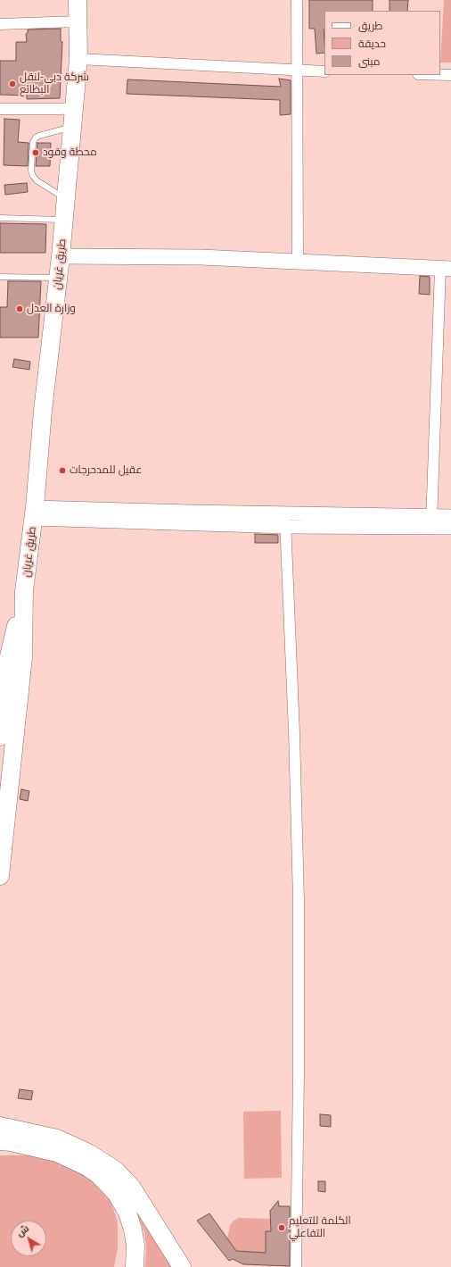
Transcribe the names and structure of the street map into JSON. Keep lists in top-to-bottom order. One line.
{"streets":{"highway":["طريق غريان"]},"places":["شركة دبي-لنقل البظائع","محطة وقود","وزارة العدل","عقيل للمدحرجات","الكلمة للتعليم التفاعلي"],"legend":["طريق","حديقة","مبنى"],"north":"top left"}
